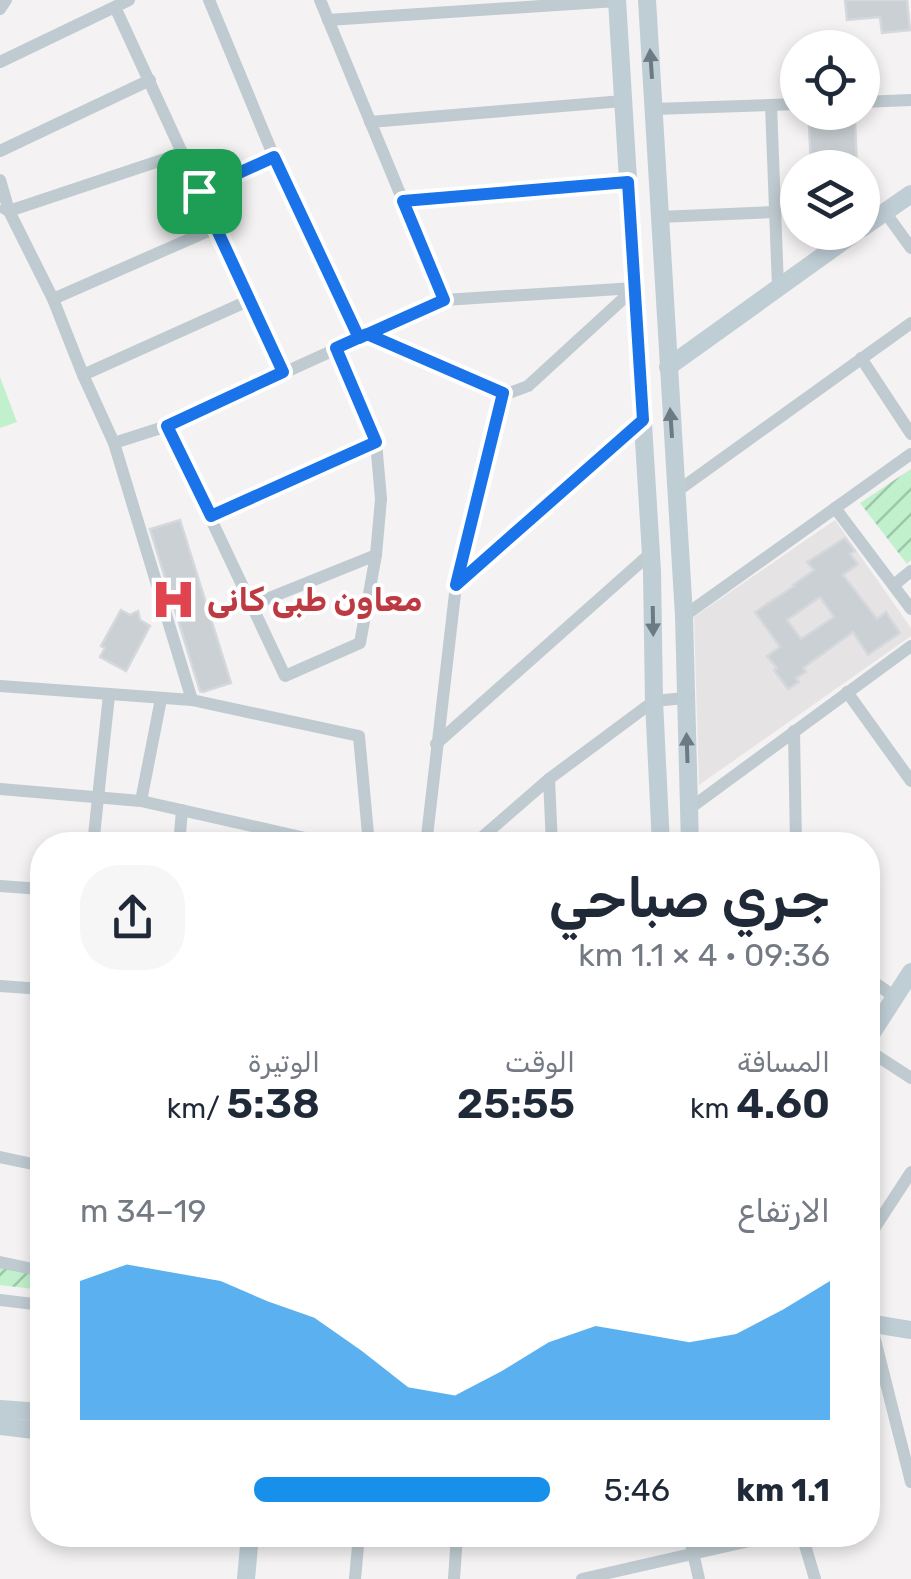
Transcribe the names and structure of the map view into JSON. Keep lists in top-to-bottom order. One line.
{"places":{"hospital":["معاون طبی کانی"]},"page":{"heading":["جري صباحي","09:36 · 4 × 1.1 km"],"stats":[["المسافة","4.60 km"],["الوقت","25:55"],["الوتيرة","5:38 /km"]],"chart":["الارتفاع","19–34 m"],"list":[{"name":"1.1 km","note":"5:46"}]}}
